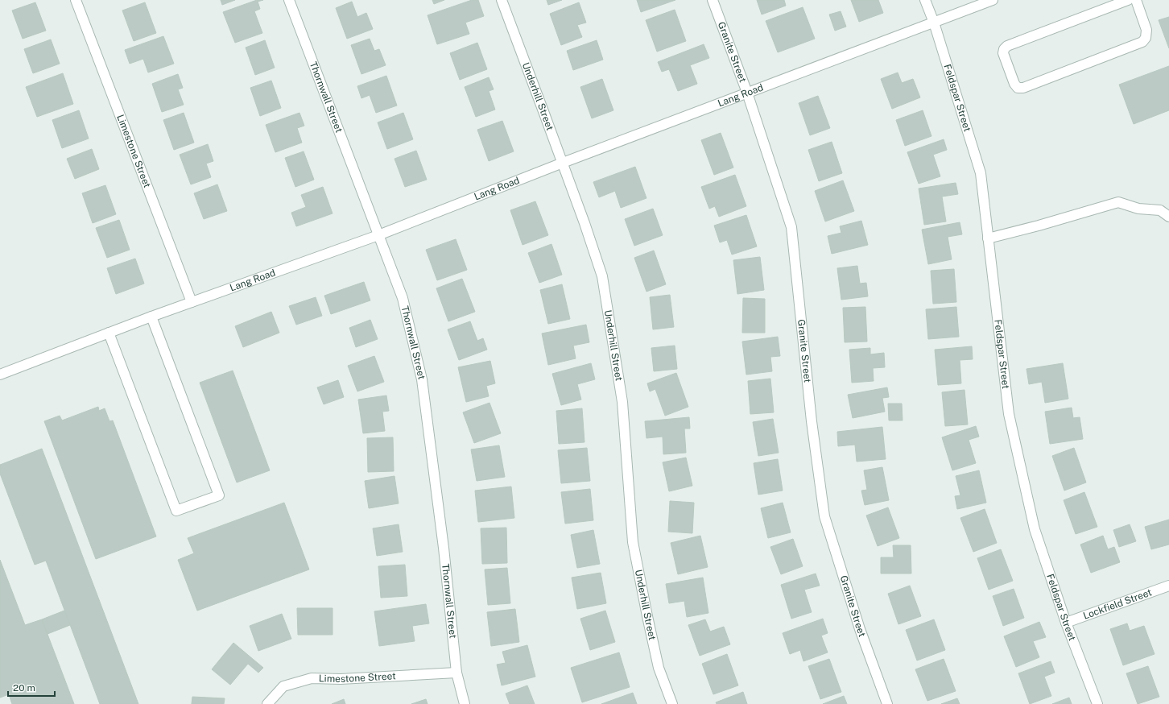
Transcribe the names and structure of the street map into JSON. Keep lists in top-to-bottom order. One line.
{"streets":{"street":["Granite Street","Lang Road","Underhill Street","Thornwall Street","Feldspar Street","Limestone Street","Lockfield Street"]},"crossings":[["Granite Street","Lang Road"],["Lang Road","Underhill Street"],["Lang Road","Thornwall Street"],["Lang Road","Feldspar Street"],["Lang Road","Limestone Street"],["Thornwall Street","Limestone Street"],["Feldspar Street","Lockfield Street"]],"scale_bar":"20 m"}
